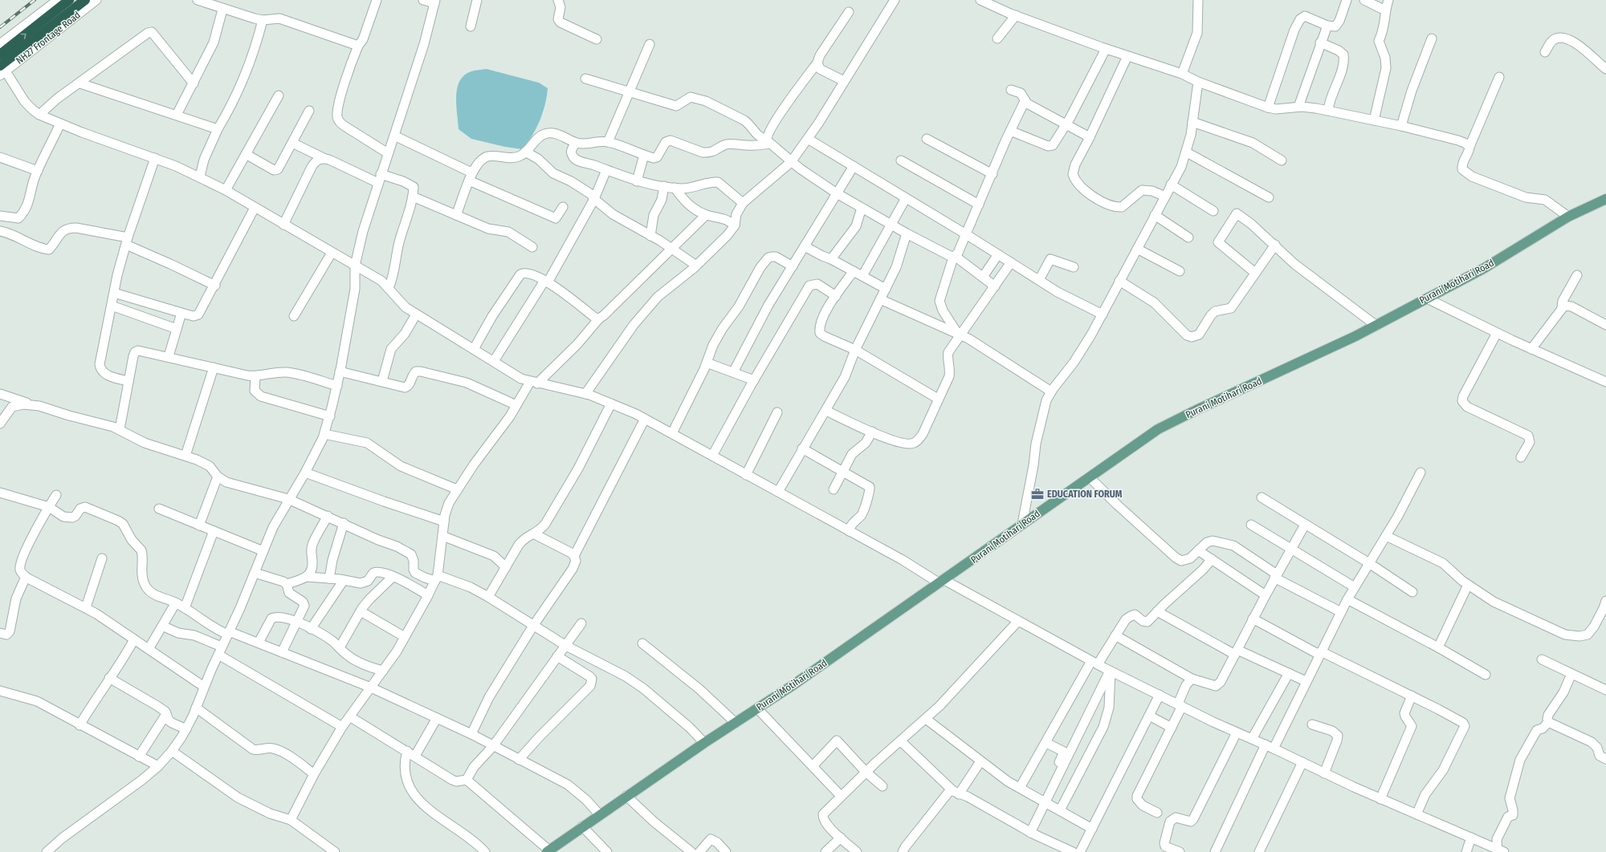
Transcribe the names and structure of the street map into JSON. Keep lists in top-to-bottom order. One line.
{"streets":{"main road":["Purani Motihari Road"],"street":["NH27 Frontage Road"]},"places":{"office":["EDUCATION FORUM"]}}
